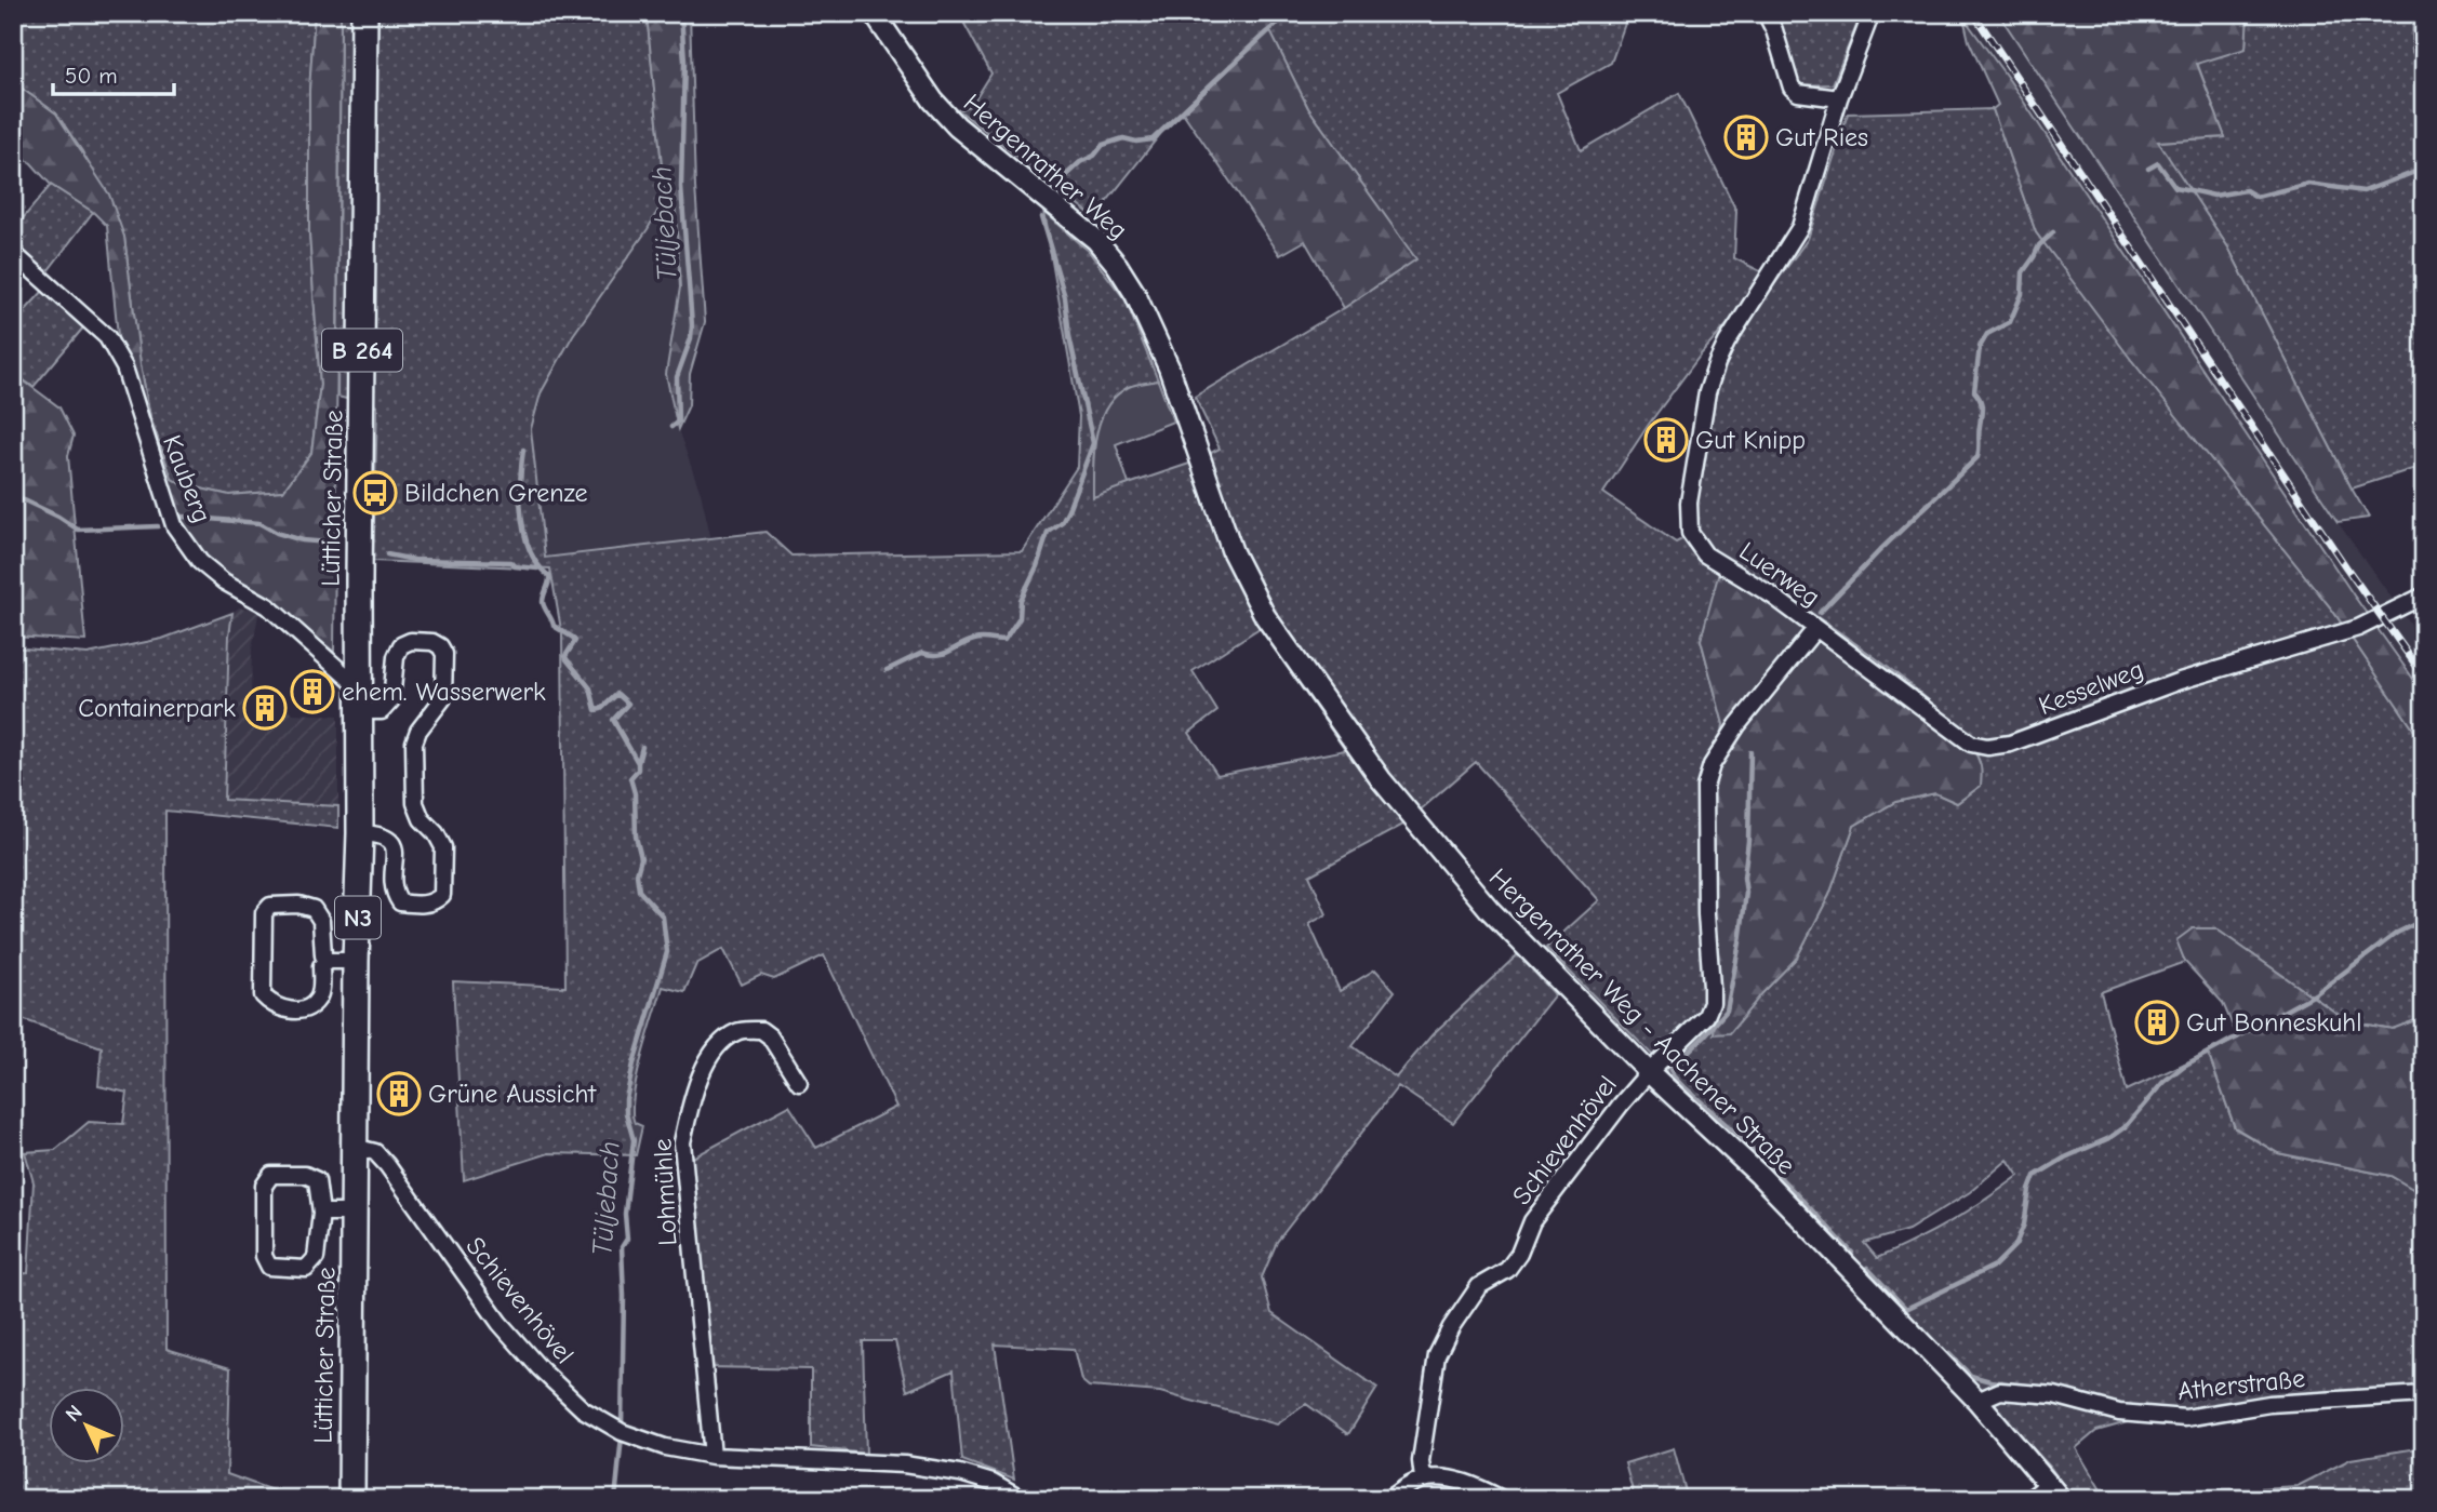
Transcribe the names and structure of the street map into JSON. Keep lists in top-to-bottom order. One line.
{"streets":{"main road":["B 264","Lütticher Straße","N3"],"street":["Hergenrather Weg","Kauberg","Luerweg","Kesselweg","Hergenrather Weg - Aachener Straße","Schievenhövel","Lohmühle","Atherstraße"]},"crossings":[["Hergenrather Weg","Hergenrather Weg - Aachener Straße"],["Kauberg","Lütticher Straße"],["Lütticher Straße","Schievenhövel"],["Luerweg","Kesselweg"],["Luerweg","Hergenrather Weg - Aachener Straße"],["Luerweg","Schievenhövel"],["Hergenrather Weg - Aachener Straße","Schievenhövel"],["Hergenrather Weg - Aachener Straße","Atherstraße"],["Schievenhövel","Lohmühle"]],"water":["Tüljebach"],"places":{"building":["Gut Ries","Gut Knipp","ehem. Wasserwerk","Containerpark","Gut Bonneskuhl","Grüne Aussicht"],"bus stop":["Bildchen Grenze"]},"scale_bar":"50 m","north":"top left"}
